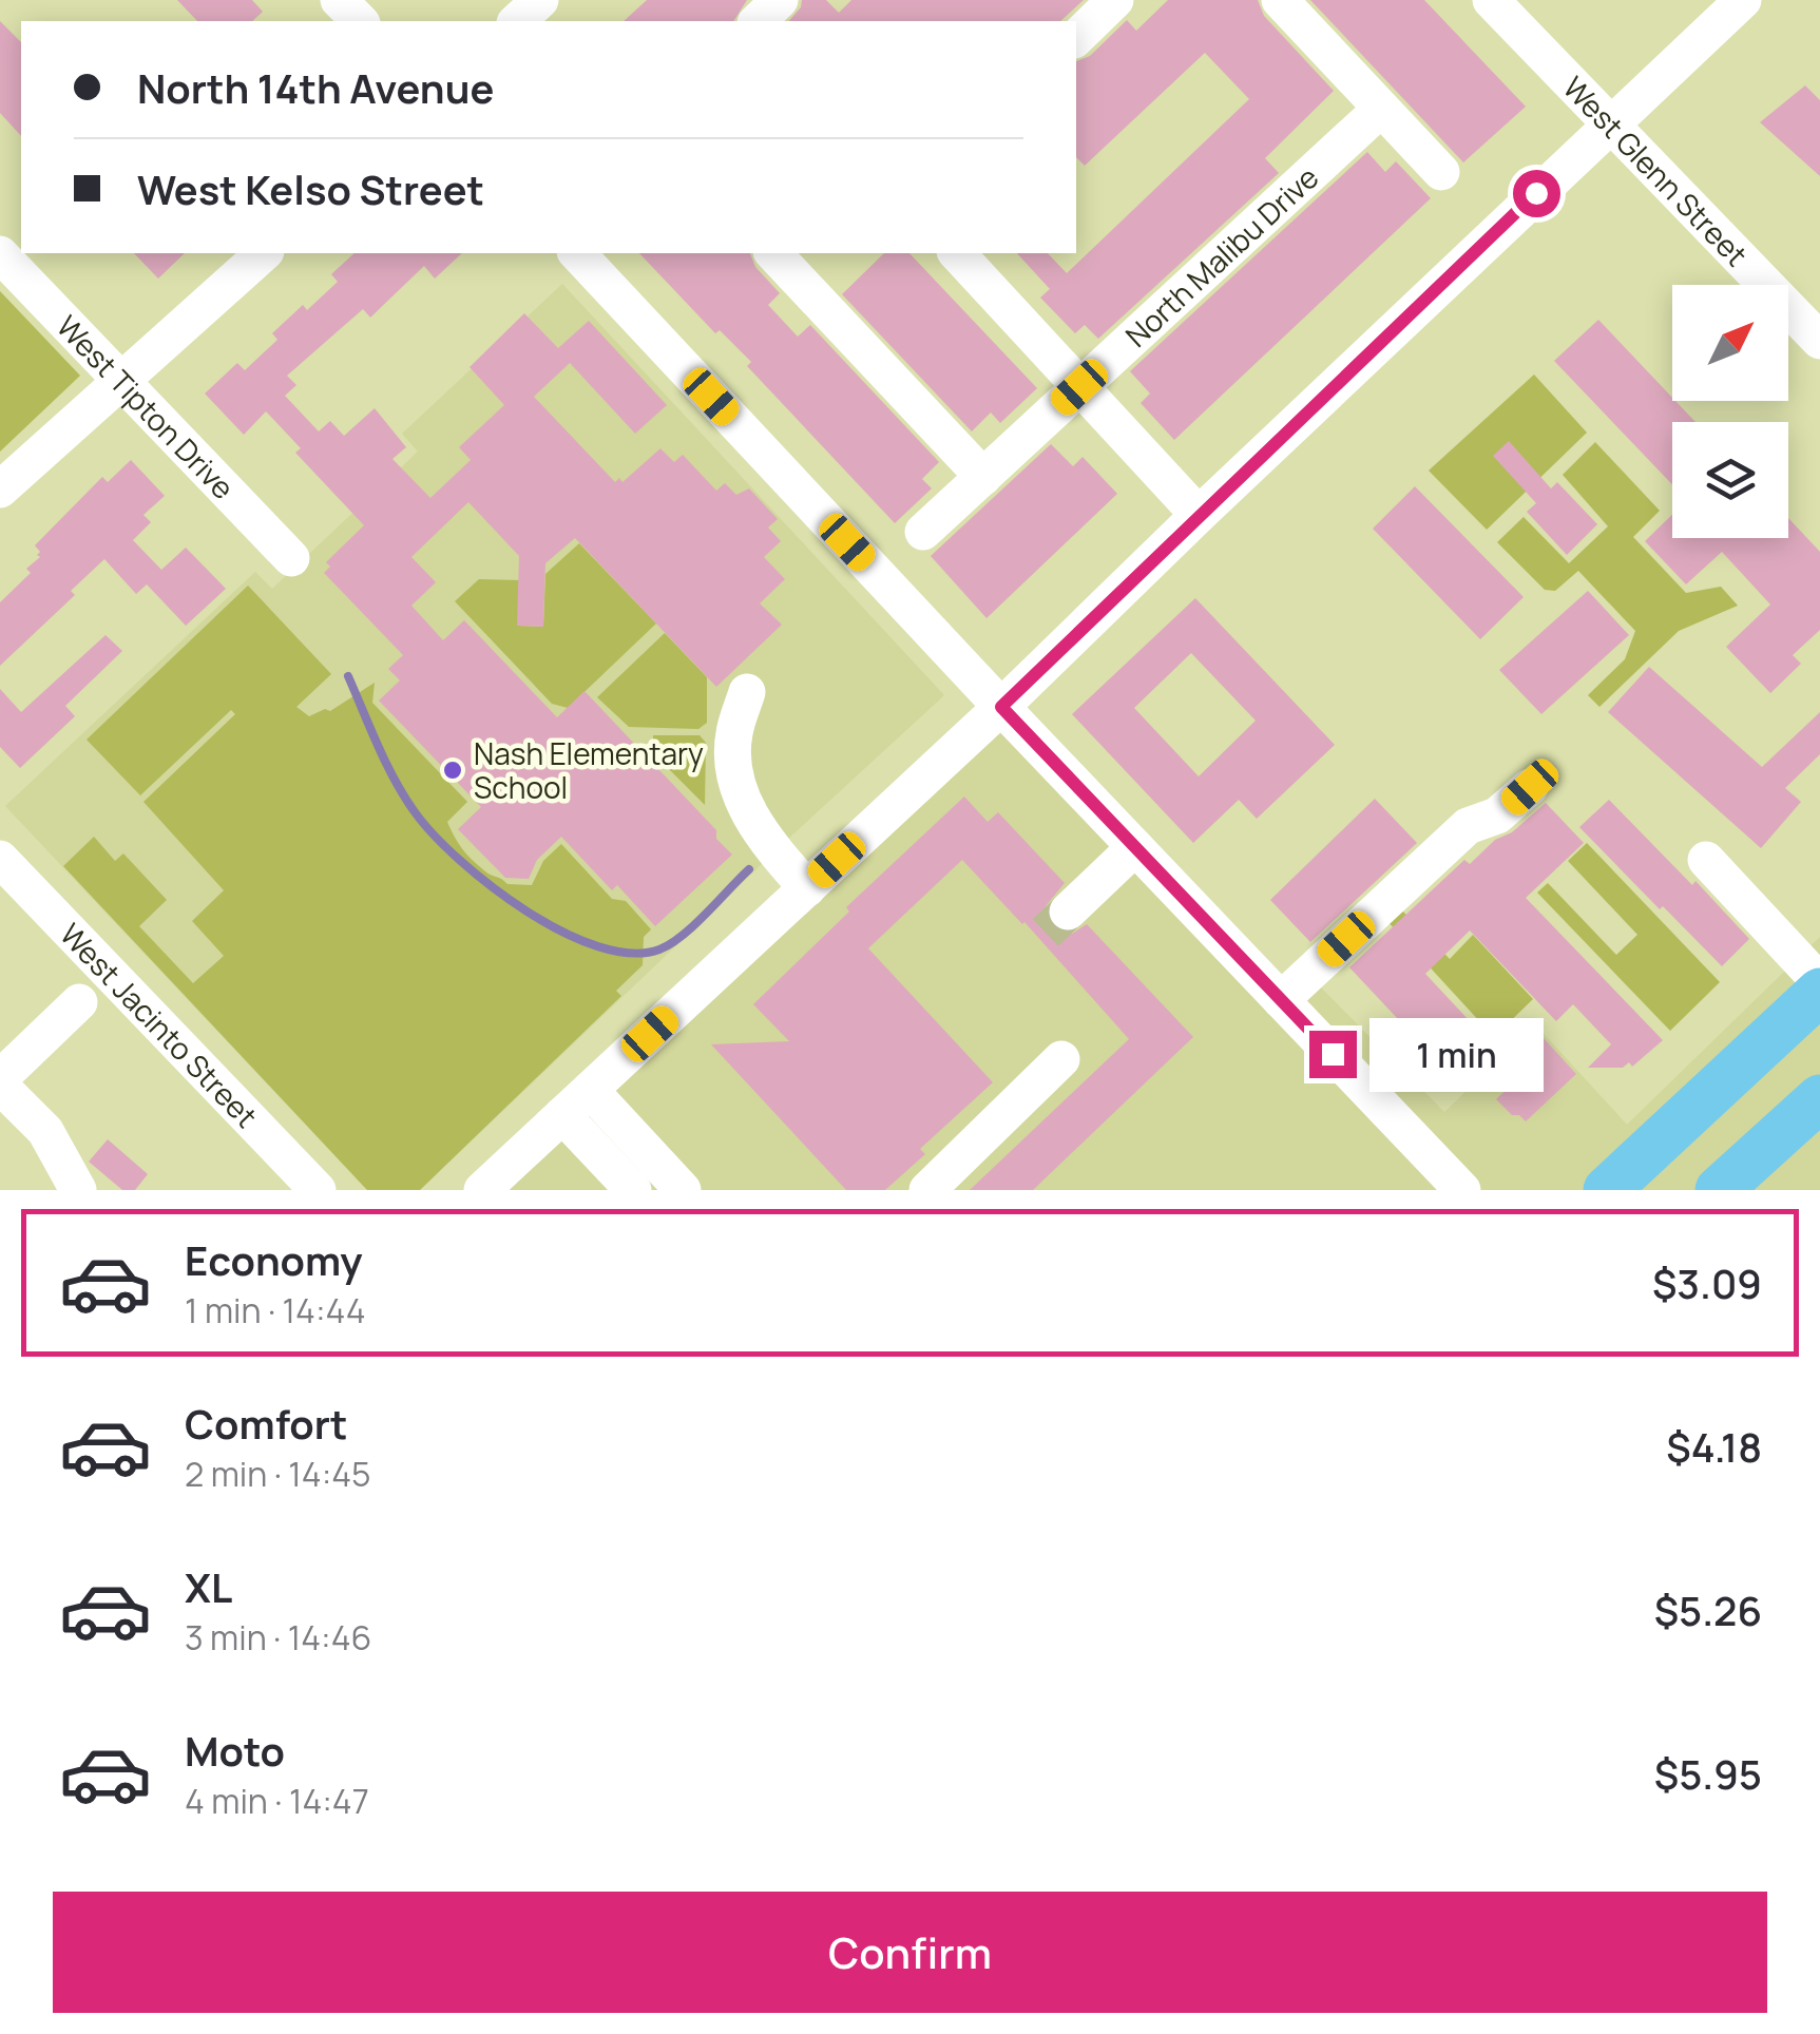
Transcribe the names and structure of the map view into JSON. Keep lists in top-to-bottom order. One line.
{"streets":{"street":["West Glenn Street","North Malibu Drive","West Tipton Drive","West Jacinto Street"]},"places":["Nash Elementary School"],"north":"top right","page":{"banner":["North 14th Avenue","West Kelso Street"],"bubble":"1 min","list":[{"name":"Economy","note":"1 min · 14:44","value":"$3.09"},{"name":"Comfort","note":"2 min · 14:45","value":"$4.18"},{"name":"XL","note":"3 min · 14:46","value":"$5.26"},{"name":"Moto","note":"4 min · 14:47","value":"$5.95"}],"buttons":"Confirm"}}
